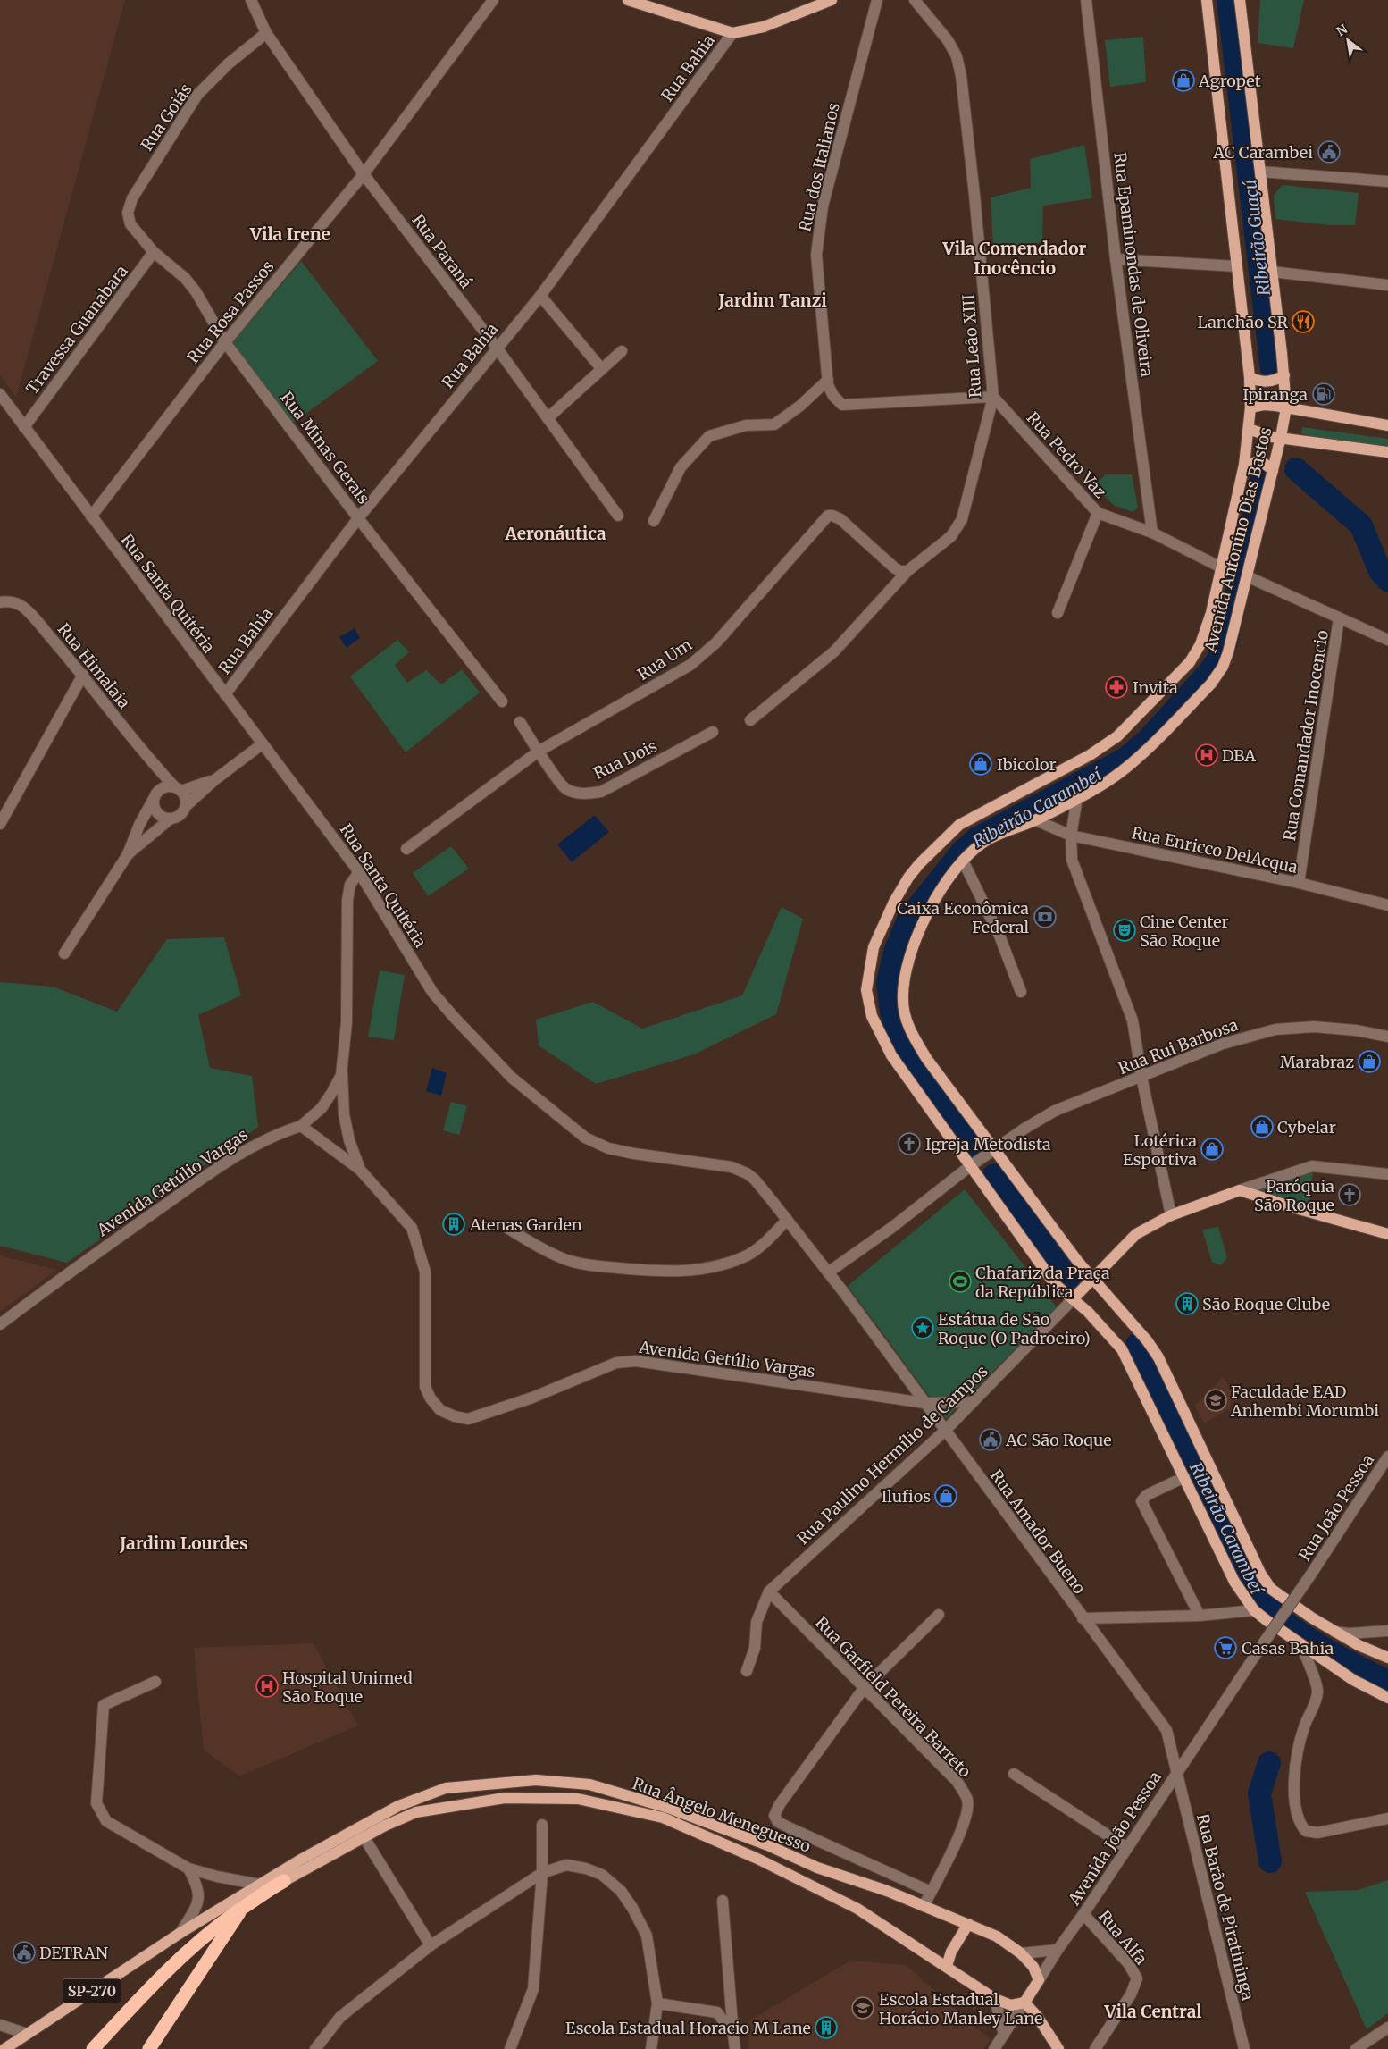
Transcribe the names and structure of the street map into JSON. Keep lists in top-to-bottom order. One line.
{"streets":{"main road":["Avenida Antonino Dias Bastos","Rua Ângelo Meneguesso","Avenida João Pessoa","SP-270"],"street":["Rua Bahia","Rua Goiás","Rua dos Italianos","Rua Paraná","Rua Epaminondas de Oliveira","Rua Rosa Passos","Travessa Guanabara","Rua Leão XIII","Rua Minas Gerais","Rua Pedro Vaz","Rua Santa Quitéria","Rua Um","Rua Himalaia","Rua Comandador Inocencio","Rua Dois","Rua Enricco DelAcqua","Rua Rui Barbosa","Avenida Getúlio Vargas","Rua Paulino Hermílio de Campos","Rua João Pessoa","Rua Amador Bueno","Rua Garfield Pereira Barreto","Rua Barão de Piratininga","Rua Alfa"]},"crossings":[["Rua Bahia","Rua Paraná"],["Rua Bahia","Rua Minas Gerais"],["Rua Bahia","Rua Santa Quitéria"],["Rua Goiás","Rua Paraná"],["Rua Goiás","Rua Minas Gerais"],["Rua dos Italianos","Rua Leão XIII"],["Rua dos Italianos","Rua Pedro Vaz"],["Rua Paraná","Rua Rosa Passos"],["Rua Epaminondas de Oliveira","Rua Pedro Vaz"],["Rua Rosa Passos","Rua Minas Gerais"],["Rua Rosa Passos","Rua Santa Quitéria"],["Travessa Guanabara","Rua Minas Gerais"],["Travessa Guanabara","Rua Santa Quitéria"],["Rua Leão XIII","Rua Pedro Vaz"],["Rua Leão XIII","Rua Um"],["Rua Pedro Vaz","Avenida Antonino Dias Bastos"],["Avenida Antonino Dias Bastos","Rua Enricco DelAcqua"],["Avenida Antonino Dias Bastos","Rua Rui Barbosa"],["Avenida Antonino Dias Bastos","Rua Paulino Hermílio de Campos"],["Rua Santa Quitéria","Rua Rui Barbosa"],["Rua Santa Quitéria","Rua Amador Bueno"],["Rua Um","Rua Dois"],["Rua Comandador Inocencio","Rua Enricco DelAcqua"],["Rua Rui Barbosa","Rua Amador Bueno"],["Avenida Getúlio Vargas","Rua Paulino Hermílio de Campos"],["Avenida Getúlio Vargas","Rua Amador Bueno"],["Rua Paulino Hermílio de Campos","Rua Amador Bueno"],["Rua Paulino Hermílio de Campos","Rua Garfield Pereira Barreto"],["Rua João Pessoa","Avenida João Pessoa"],["Rua Amador Bueno","Avenida João Pessoa"],["Rua Amador Bueno","Rua Barão de Piratininga"],["Rua Garfield Pereira Barreto","Rua Ângelo Meneguesso"],["Rua Ângelo Meneguesso","Avenida João Pessoa"],["Rua Ângelo Meneguesso","SP-270"],["Avenida João Pessoa","Rua Barão de Piratininga"],["Avenida João Pessoa","Rua Alfa"]],"districts":["Vila Irene","Vila Comendador Inocêncio","Jardim Tanzi","Aeronáutica","Jardim Lourdes","Vila Central"],"water":["Ribeirão Guaçú","Ribeirão Carambeí"],"places":{"shop":["Agropet","Ibicolor","Marabraz","Cybelar","Lotérica Esportiva","Ilufios"],"public building":["AC Carambei","AC São Roque","DETRAN"],"restaurant":["Lanchão SR"],"fuel station":["Ipiranga"],"pharmacy":["Invita"],"hospital":["DBA","Hospital Unimed São Roque"],"bank":["Caixa Econômica Federal"],"theatre":["Cine Center São Roque"],"church":["Igreja Metodista","Paróquia São Roque"],"building":["Atenas Garden","São Roque Clube","Escola Estadual Horacio M Lane"],"sports":["Chafariz da Praça da República"],"place":["Estátua de São Roque (O Padroeiro)"],"school or university":["Faculdade EAD Anhembi Morumbi","Escola Estadual Horácio Manley Lane"],"supermarket":["Casas Bahia"]},"north":"top left"}
